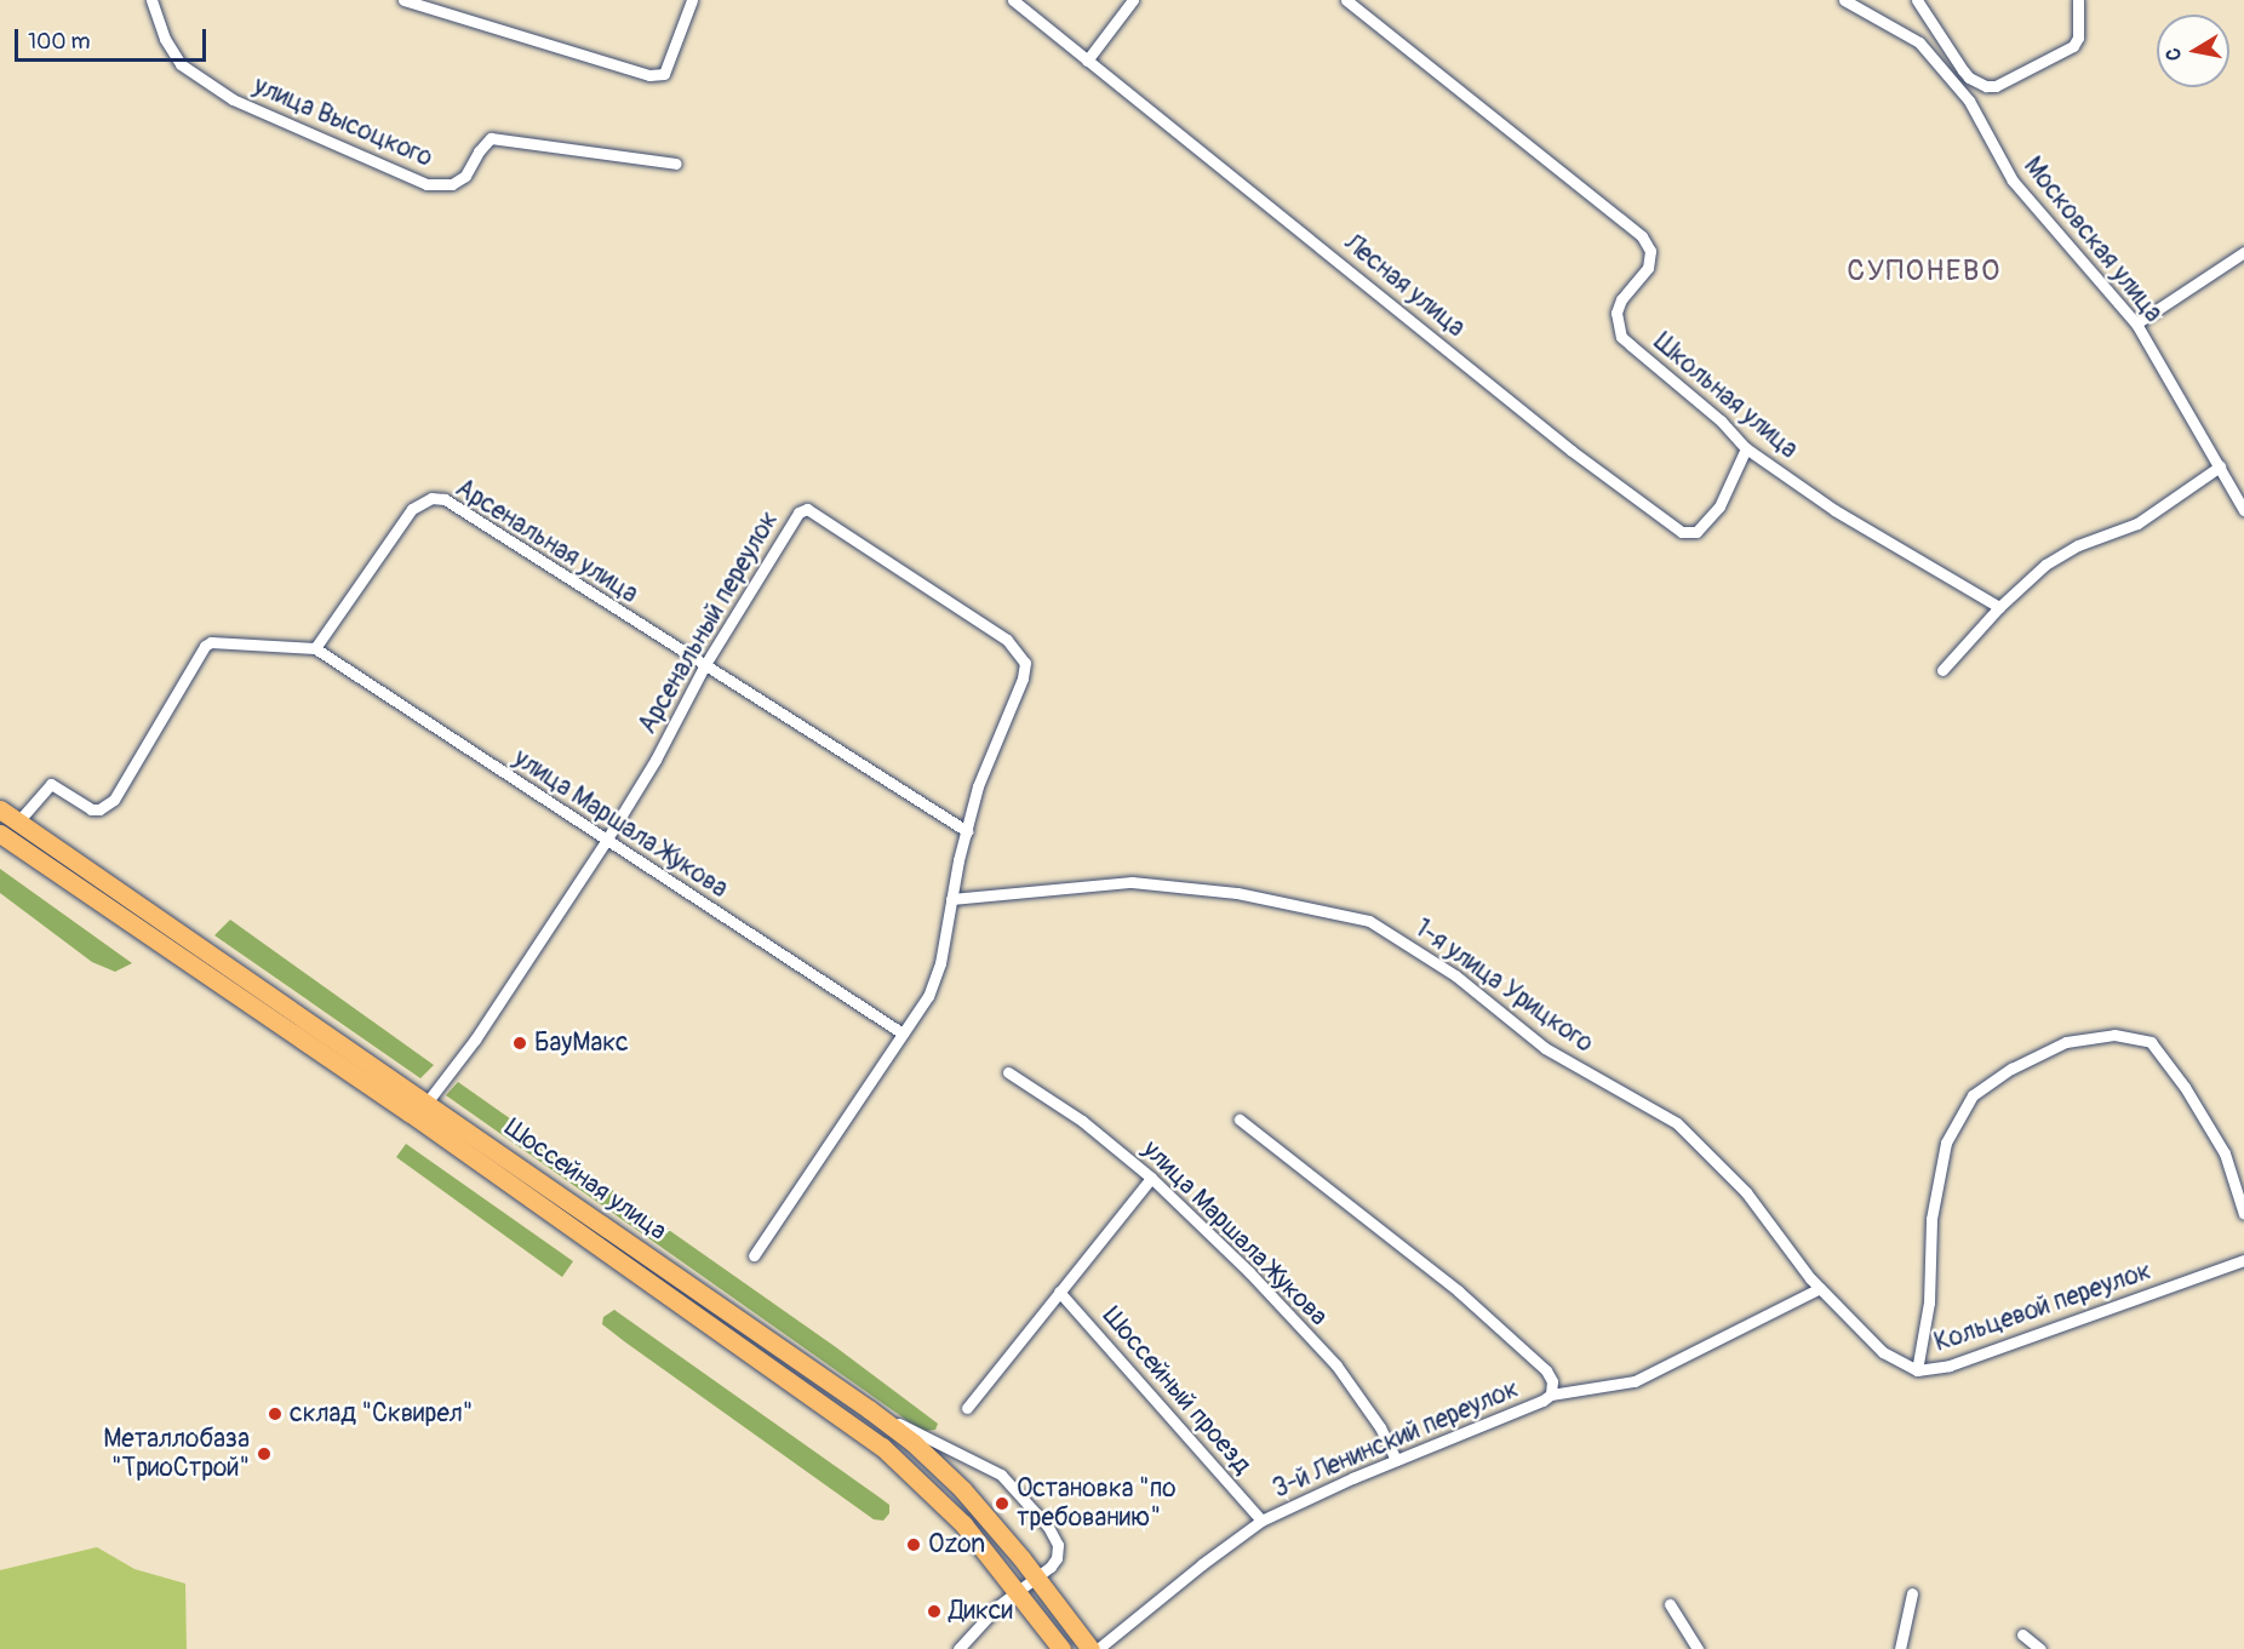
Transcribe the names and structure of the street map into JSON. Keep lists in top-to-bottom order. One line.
{"streets":{"main road":["Шоссейная улица"],"street":["улица Высоцкого","Московская улица","Лесная улица","Школьная улица","Арсенальная улица","Арсенальный переулок","улица Маршала Жукова","1-я улица Урицкого","Кольцевой переулок","Шоссейный проезд","3-й Ленинский переулок"]},"crossings":[["Лесная улица","Школьная улица"],["Арсенальная улица","Арсенальный переулок"],["Арсенальная улица","улица Маршала Жукова"],["Арсенальный переулок","улица Маршала Жукова"],["Арсенальный переулок","1-я улица Урицкого"],["Арсенальный переулок","Шоссейная улица"],["улица Маршала Жукова","3-й Ленинский переулок"],["1-я улица Урицкого","Кольцевой переулок"],["Шоссейный проезд","3-й Ленинский переулок"]],"districts":["СУПОНЕВО"],"places":["БауМакс","склад \"Сквирел\"","Металлобаза \"ТриоСтрой\"","Остановка \"по требованию\"","Ozon","Дикси"],"scale_bar":"100 m","north":"left"}
